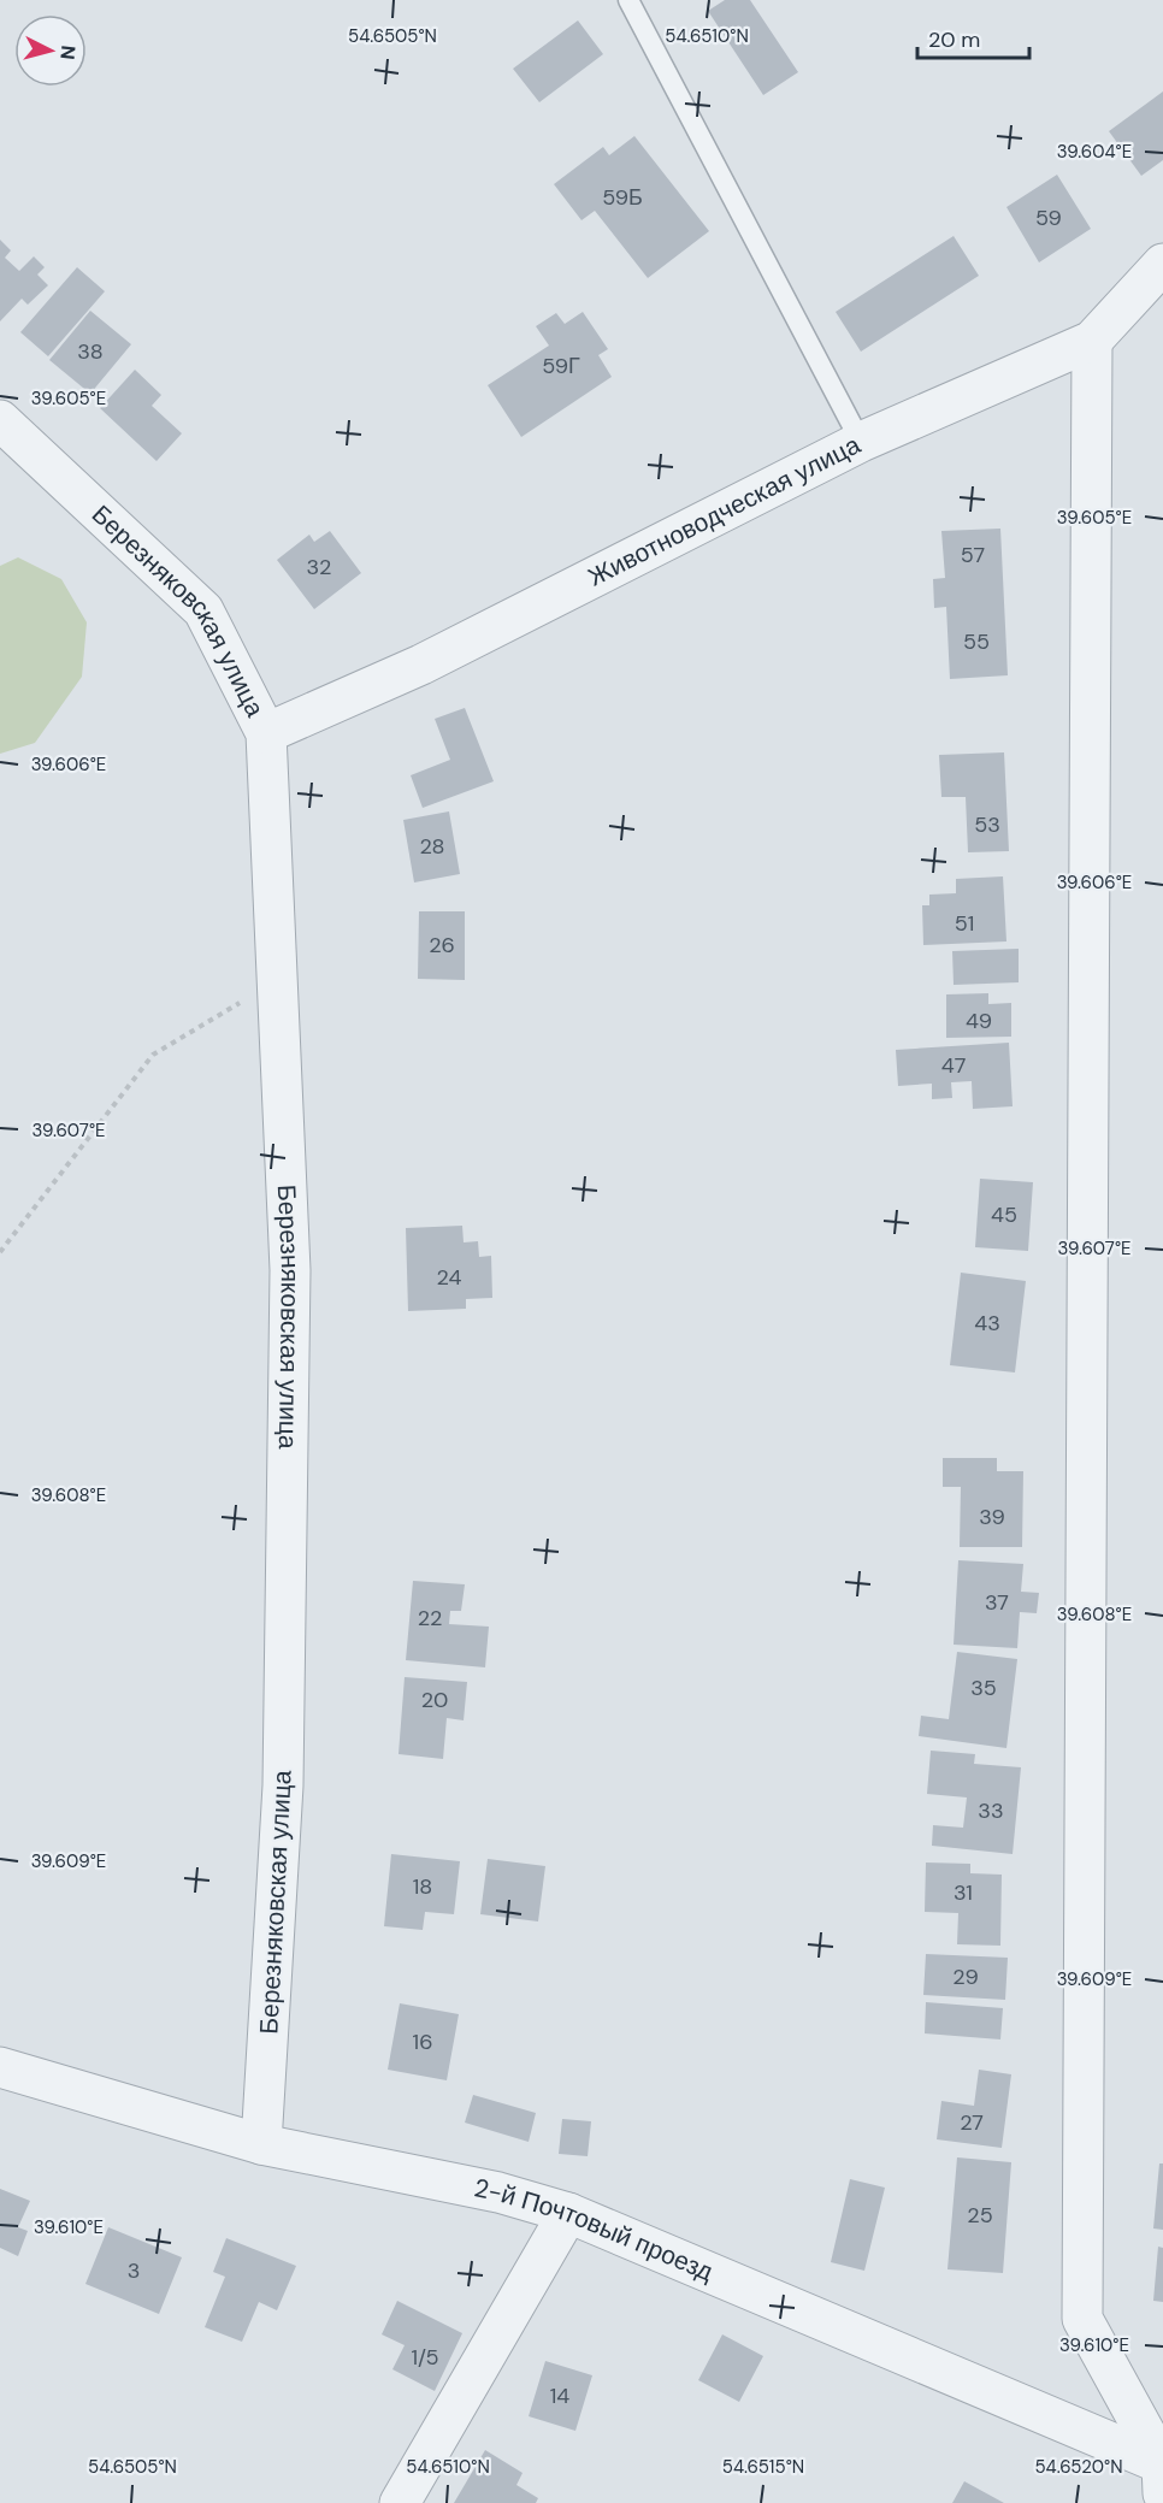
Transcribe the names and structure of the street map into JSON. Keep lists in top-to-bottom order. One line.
{"streets":{"street":["Животноводческая улица","Березняковская улица","2-й Почтовый проезд"]},"crossings":[["Животноводческая улица","Березняковская улица"],["Березняковская улица","2-й Почтовый проезд"]],"house_numbers":["59Б","59","38","59Г","57","32","55","53","28","51","26","49","47","45","24","43","39","37","22","35","20","33","18","31","29","16","27","25","3","1/5","14"],"scale_bar":"20 m","north":"right","coordinates":["54.6505°N","54.6510°N","39.604°E","39.605°E","39.606°E","39.607°E","39.608°E","39.609°E","39.610°E","54.6515°N","54.6520°N"]}
